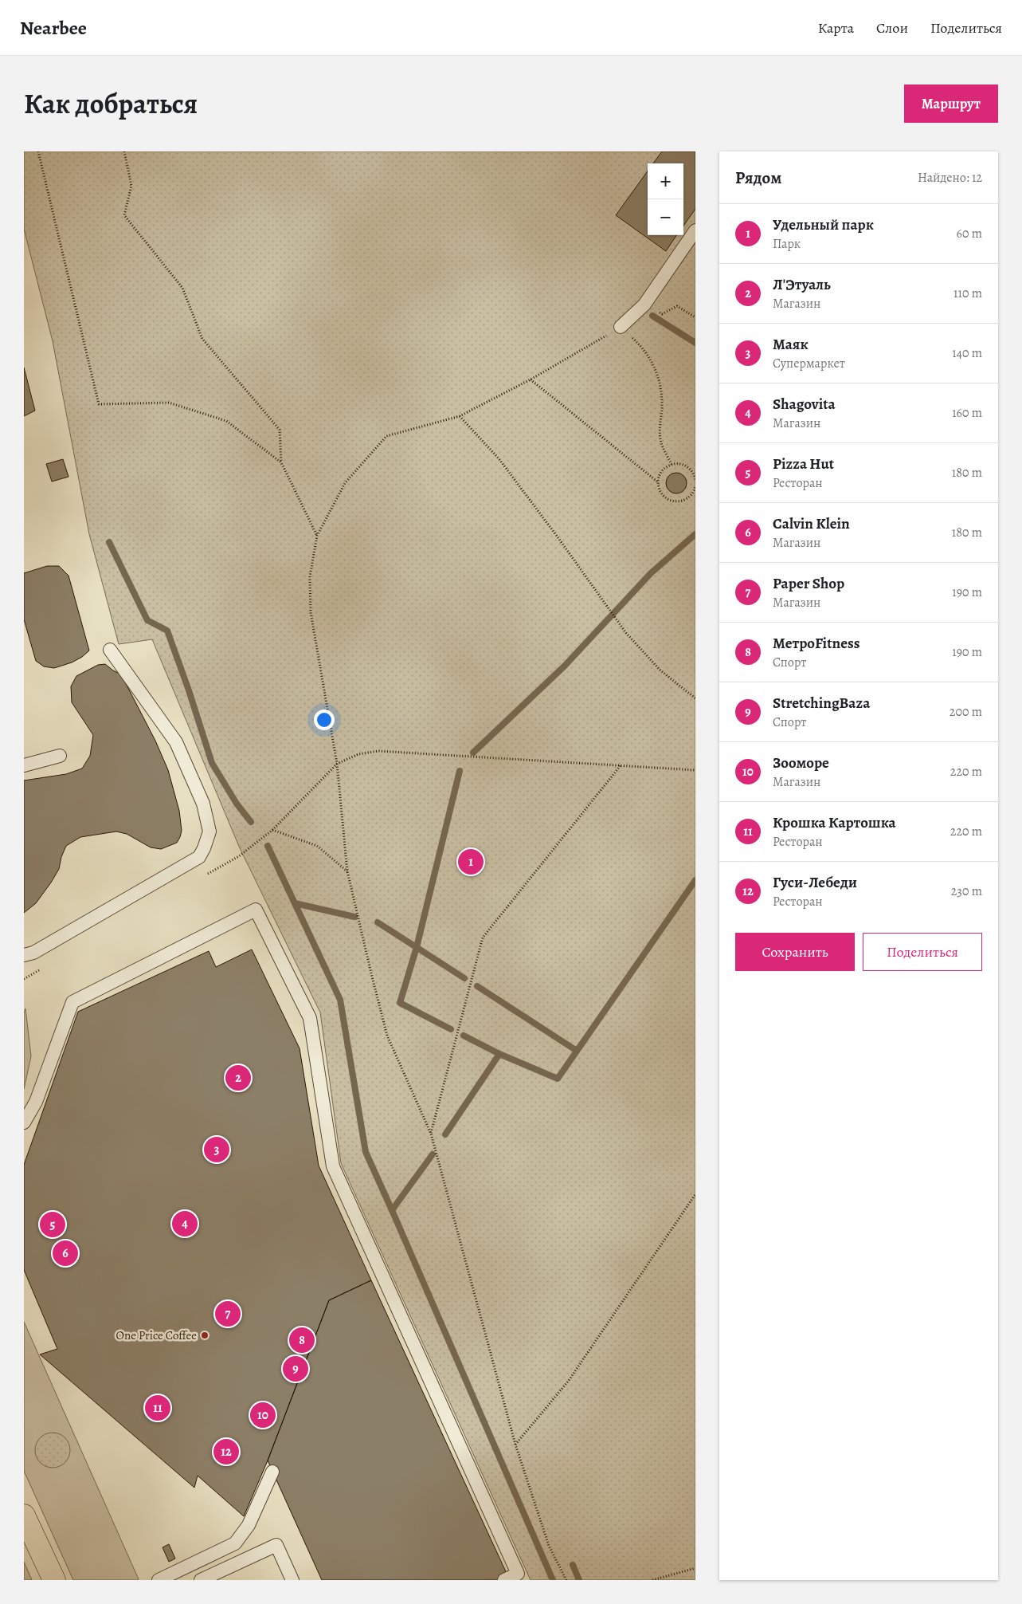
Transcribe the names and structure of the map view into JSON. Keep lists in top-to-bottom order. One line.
{"places":["One Price Coffee"],"page":{"header":"Nearbee","nav":["Карта","Слои","Поделиться"],"title":"Как добраться","buttons":["Маршрут",["Сохранить","Поделиться"]],"heading":["Рядом","Найдено: 12"],"map_buttons":["+","−"],"list":[{"mark":"1","name":"Удельный парк","note":"Парк","value":"60 m"},{"mark":"2","name":"Л'Этуаль","note":"Магазин","value":"110 m"},{"mark":"3","name":"Маяк","note":"Супермаркет","value":"140 m"},{"mark":"4","name":"Shagovita","note":"Магазин","value":"160 m"},{"mark":"5","name":"Pizza Hut","note":"Ресторан","value":"180 m"},{"mark":"6","name":"Calvin Klein","note":"Магазин","value":"180 m"},{"mark":"7","name":"Paper Shop","note":"Магазин","value":"190 m"},{"mark":"8","name":"МетроFitness","note":"Спорт","value":"190 m"},{"mark":"9","name":"StretchingBaza","note":"Спорт","value":"200 m"},{"mark":"10","name":"Зооморе","note":"Магазин","value":"220 m"},{"mark":"11","name":"Крошка Картошка","note":"Ресторан","value":"220 m"},{"mark":"12","name":"Гуси-Лебеди","note":"Ресторан","value":"230 m"}],"pins":["1","2","3","4","5","6","7","8","9","11","10","12"]}}
